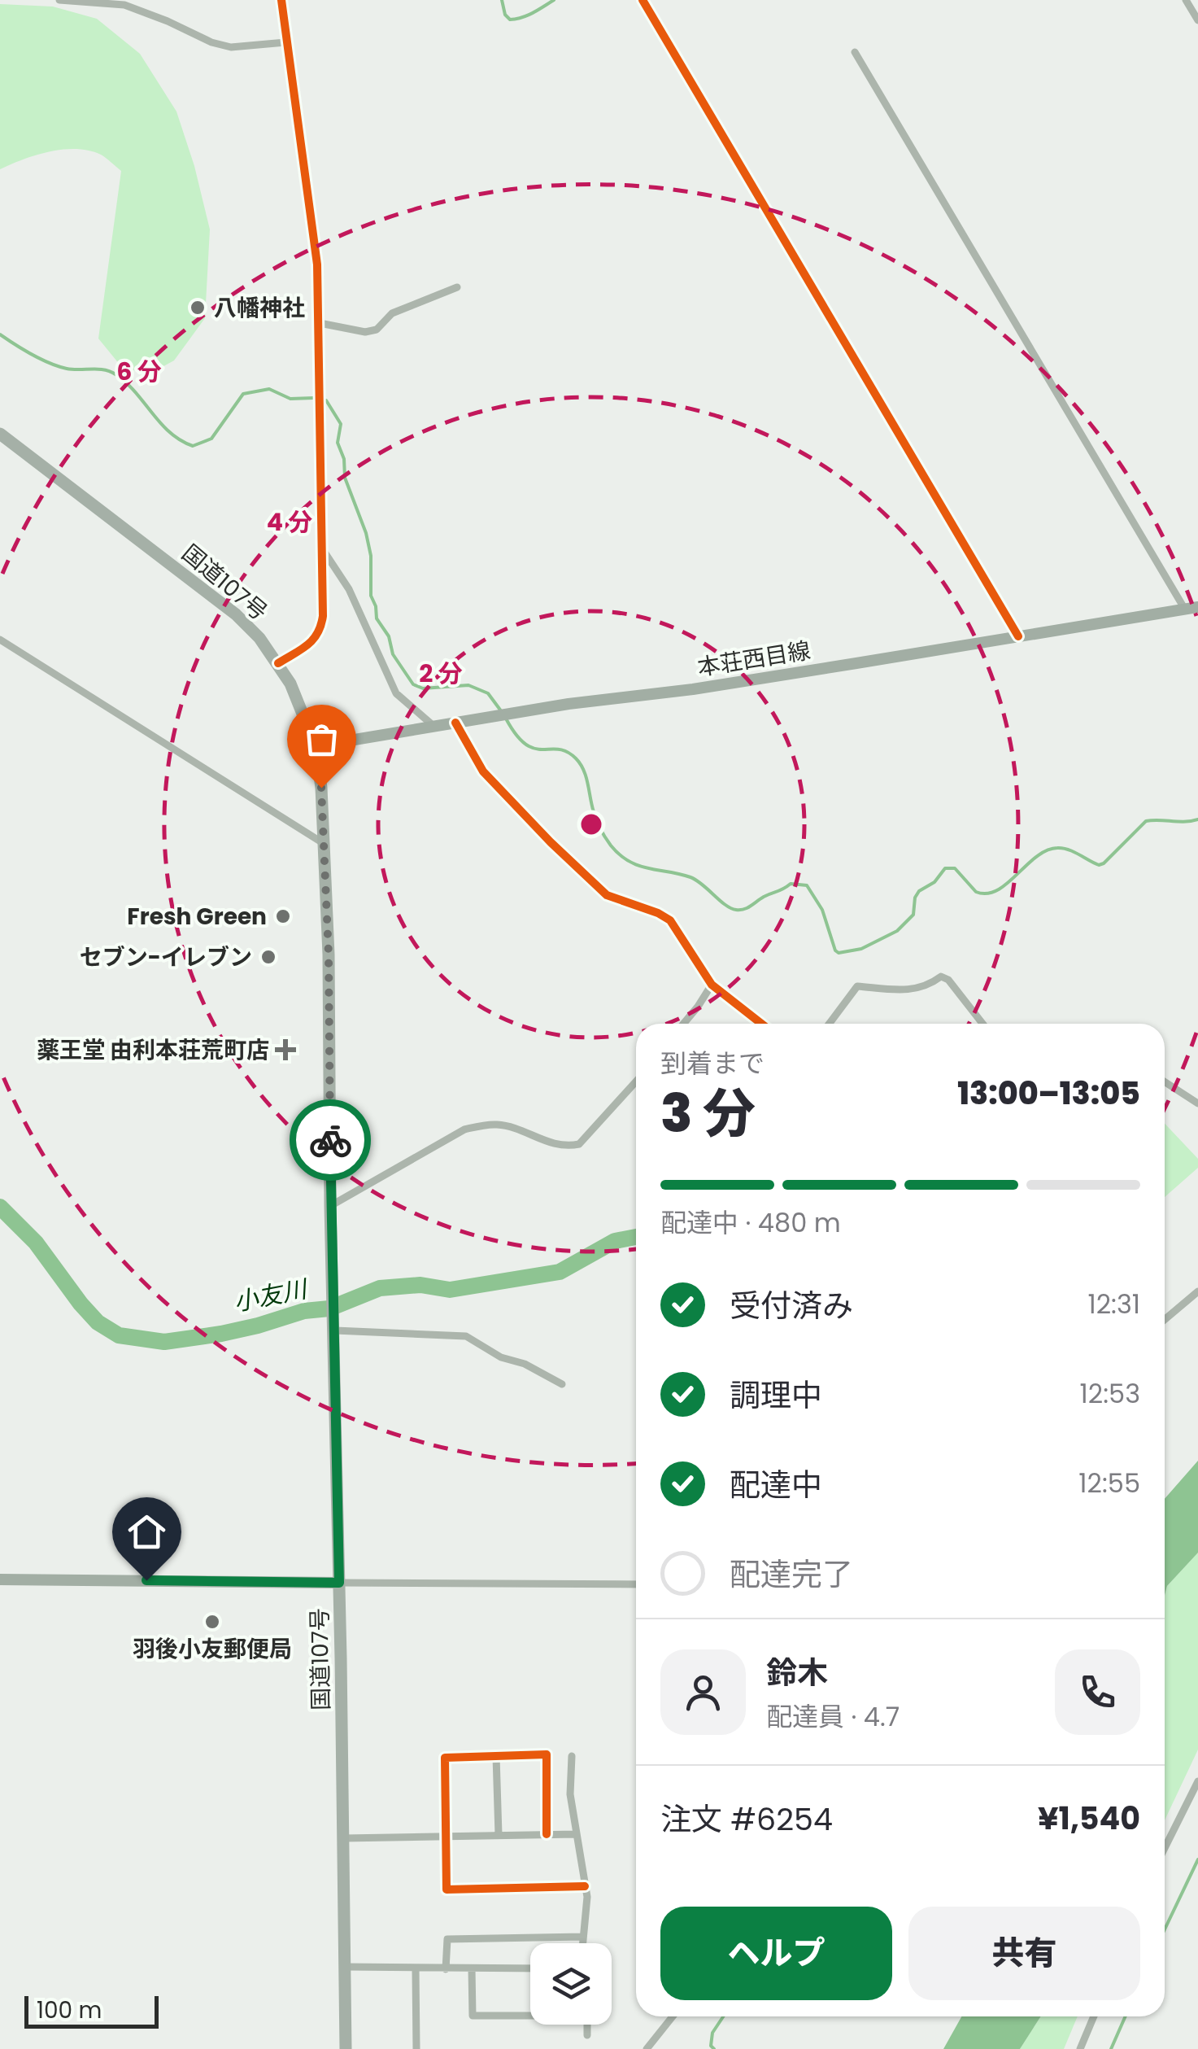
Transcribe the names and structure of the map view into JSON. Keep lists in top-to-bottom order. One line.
{"streets":{"highway":["国道107号"],"main road":["本荘西目線"]},"crossings":[["国道107号","本荘西目線"]],"water":["小友川"],"places":{"other":["八幡神社","Fresh Green","セブン-イレブン","羽後小友郵便局"],"health":["薬王堂 由利本荘荒町店"]},"scale_bar":"100 m","page":{"heading":["3 分","到着まで","13:00–13:05"],"panel":["鈴木","配達員 · 4.7","注文 #6254","¥1,540"],"bar":"配達中 · 480 m","list":[["受付済み","12:31"],["調理中","12:53"],["配達中","12:55"],"配達完了"],"buttons":["ヘルプ","共有"],"scale":"100 m"},"rings":["6 分","4 分","2 分"]}
